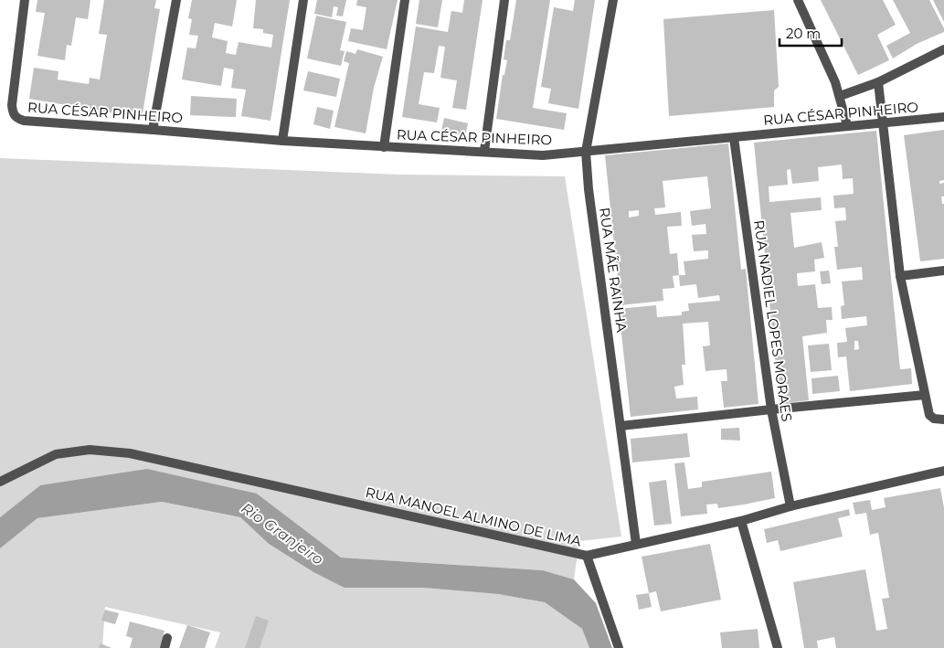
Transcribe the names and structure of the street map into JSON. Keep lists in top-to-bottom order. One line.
{"streets":{"street":["RUA CÉSAR PINHEIRO","RUA MÃE RAINHA","RUA NADIEL LOPES MORAES","RUA MANOEL ALMINO DE LIMA"]},"crossings":[["RUA CÉSAR PINHEIRO","RUA MÃE RAINHA"],["RUA CÉSAR PINHEIRO","RUA NADIEL LOPES MORAES"],["RUA MÃE RAINHA","RUA MANOEL ALMINO DE LIMA"],["RUA NADIEL LOPES MORAES","RUA MANOEL ALMINO DE LIMA"]],"water":["Rio Granjeiro"],"scale_bar":"20 m"}
